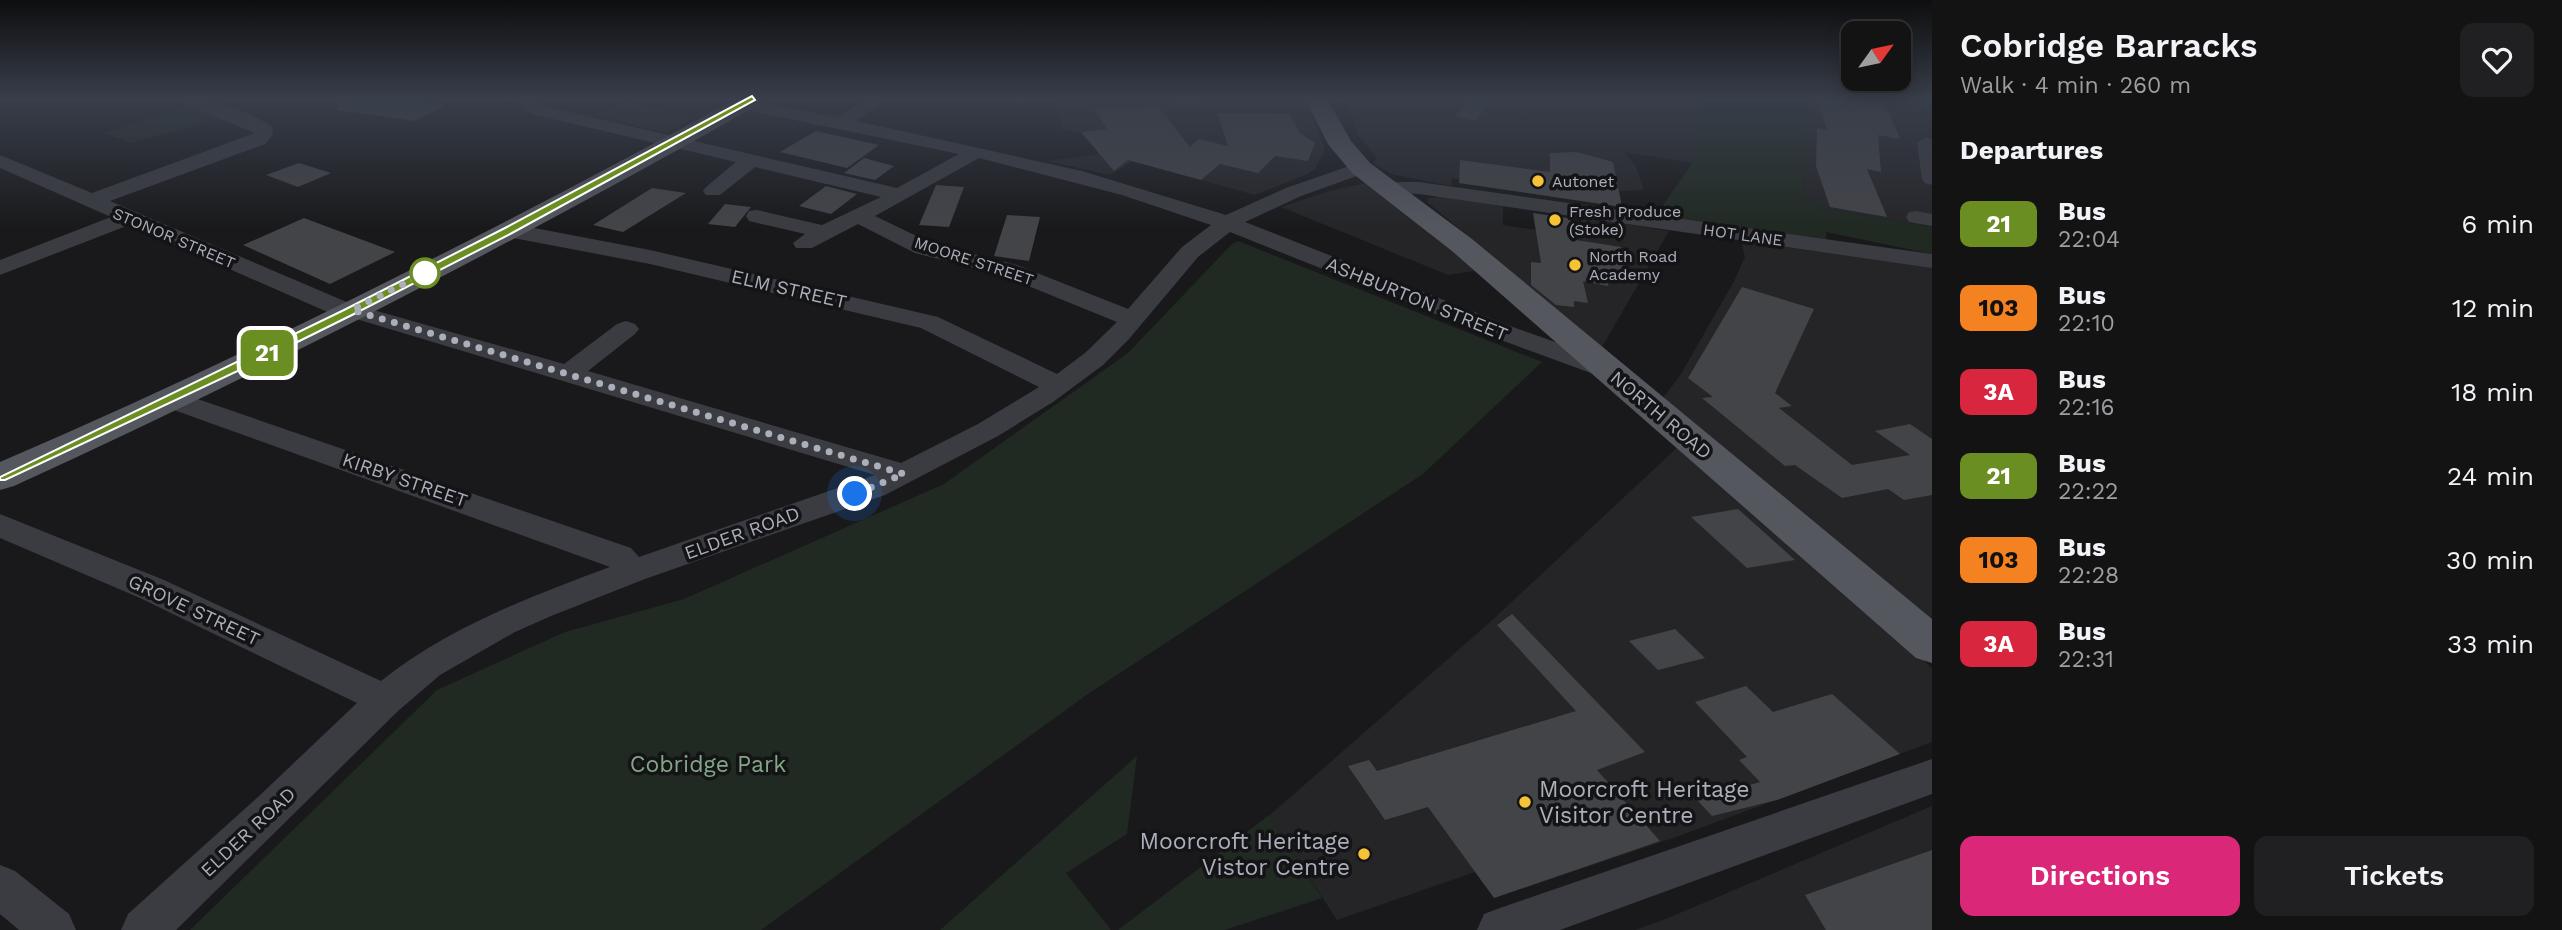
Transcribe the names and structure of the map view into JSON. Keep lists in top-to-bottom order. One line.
{"streets":{"main road":["NORTH ROAD"],"street":["HOT LANE","STONOR STREET","MOORE STREET","ELM STREET","ASHBURTON STREET","KIRBY STREET","ELDER ROAD","GROVE STREET"]},"crossings":[["HOT LANE","NORTH ROAD"],["HOT LANE","ELDER ROAD"],["STONOR STREET","ELDER ROAD"],["MOORE STREET","ELDER ROAD"],["ELM STREET","ELDER ROAD"],["ASHBURTON STREET","NORTH ROAD"],["ASHBURTON STREET","ELDER ROAD"],["NORTH ROAD","ELDER ROAD"],["KIRBY STREET","ELDER ROAD"],["ELDER ROAD","GROVE STREET"]],"parks":["Cobridge Park"],"places":["Autonet","Fresh Produce (Stoke)","North Road Academy","Moorcroft Heritage Visitor Centre","Moorcroft Heritage Vistor Centre"],"lines":["bus line 21"],"north":"top right","page":{"on_map":"21","heading":[["Cobridge Barracks","Walk · 4 min · 260 m"],"Departures"],"list":[{"mark":"21","name":"Bus","note":"22:04","value":"6 min"},{"mark":"103","name":"Bus","note":"22:10","value":"12 min"},{"mark":"3A","name":"Bus","note":"22:16","value":"18 min"},{"mark":"21","name":"Bus","note":"22:22","value":"24 min"},{"mark":"103","name":"Bus","note":"22:28","value":"30 min"},{"mark":"3A","name":"Bus","note":"22:31","value":"33 min"}],"buttons":["Directions","Tickets"]}}
